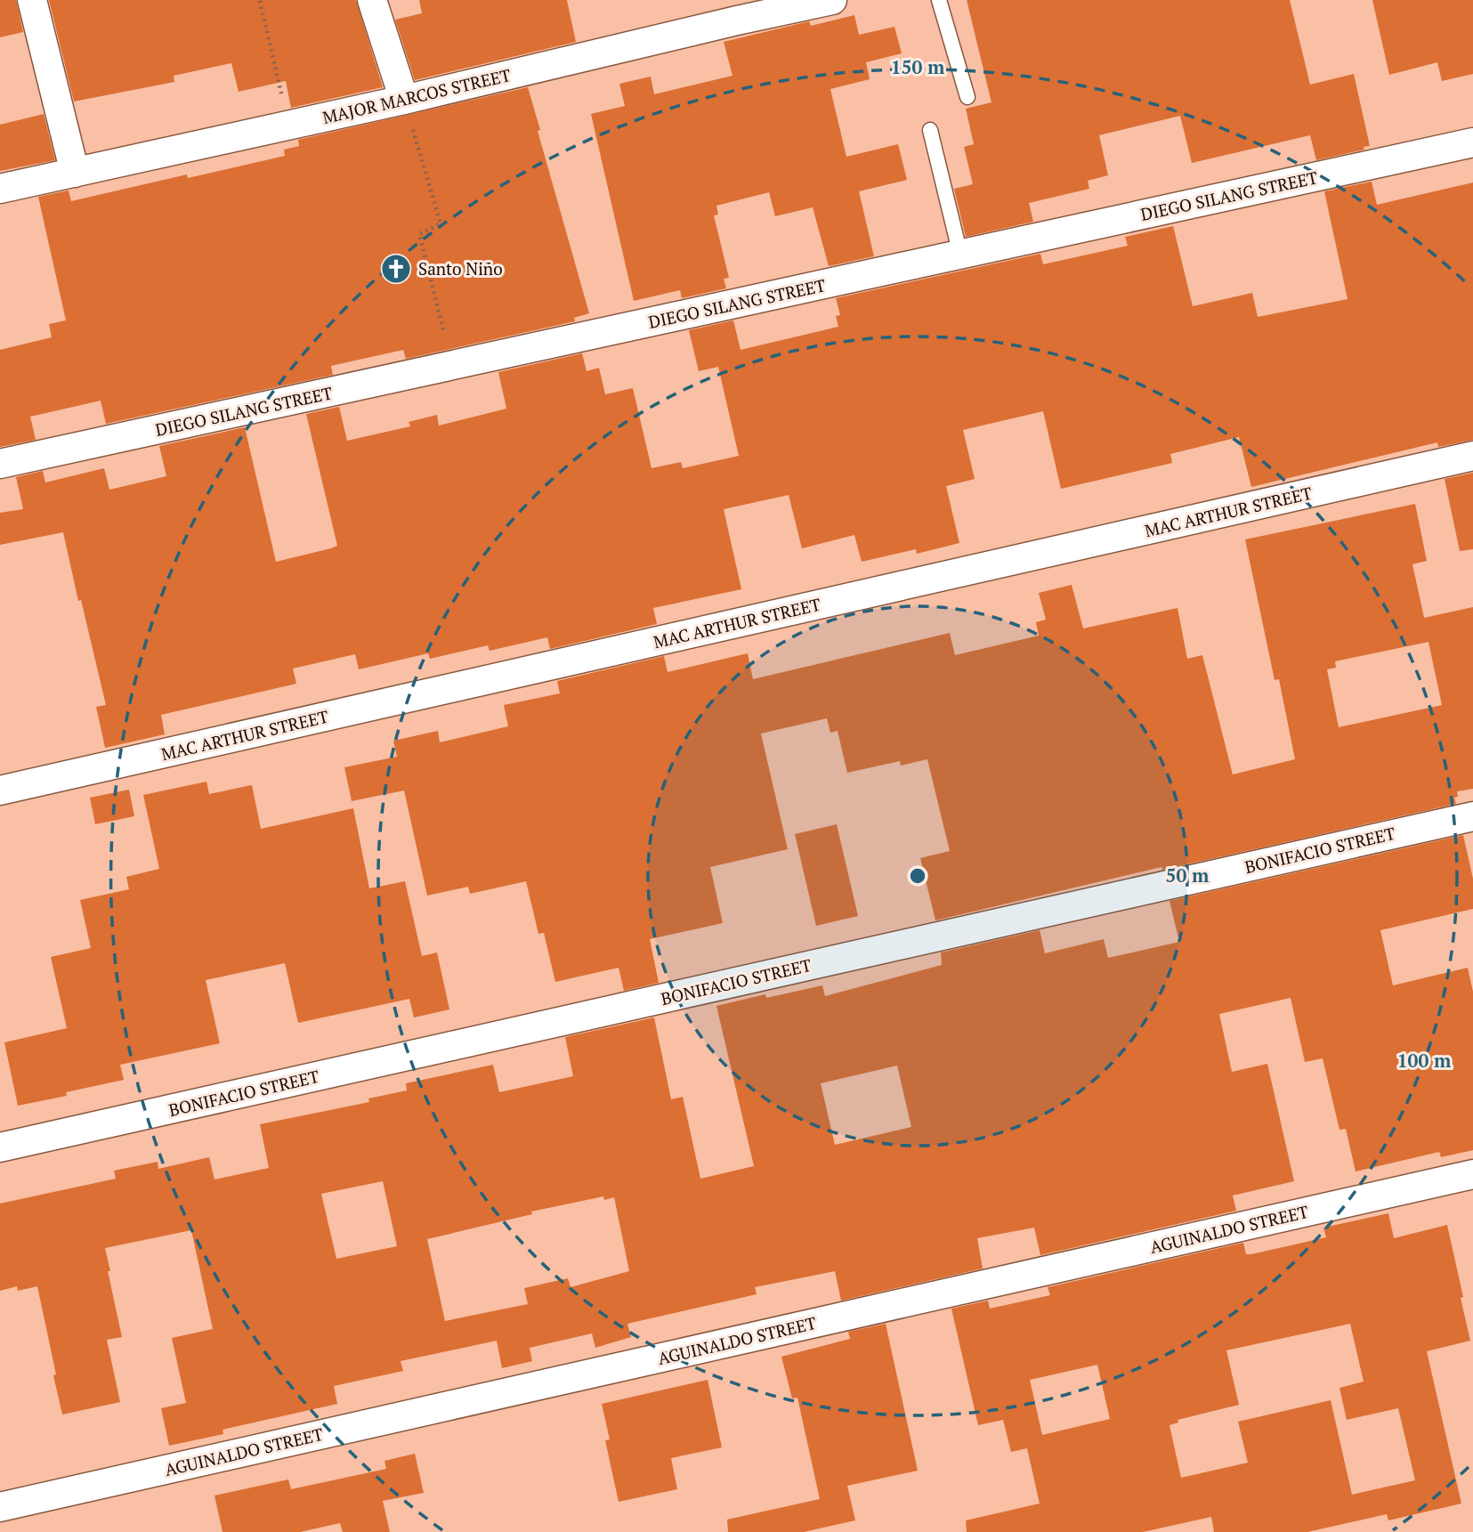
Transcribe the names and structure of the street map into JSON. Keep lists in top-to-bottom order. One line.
{"streets":{"street":["MAJOR MARCOS STREET","DIEGO SILANG STREET","MAC ARTHUR STREET","BONIFACIO STREET","AGUINALDO STREET"]},"places":{"church":["Santo Niño"]},"rings":["150 m","50 m","100 m"]}
